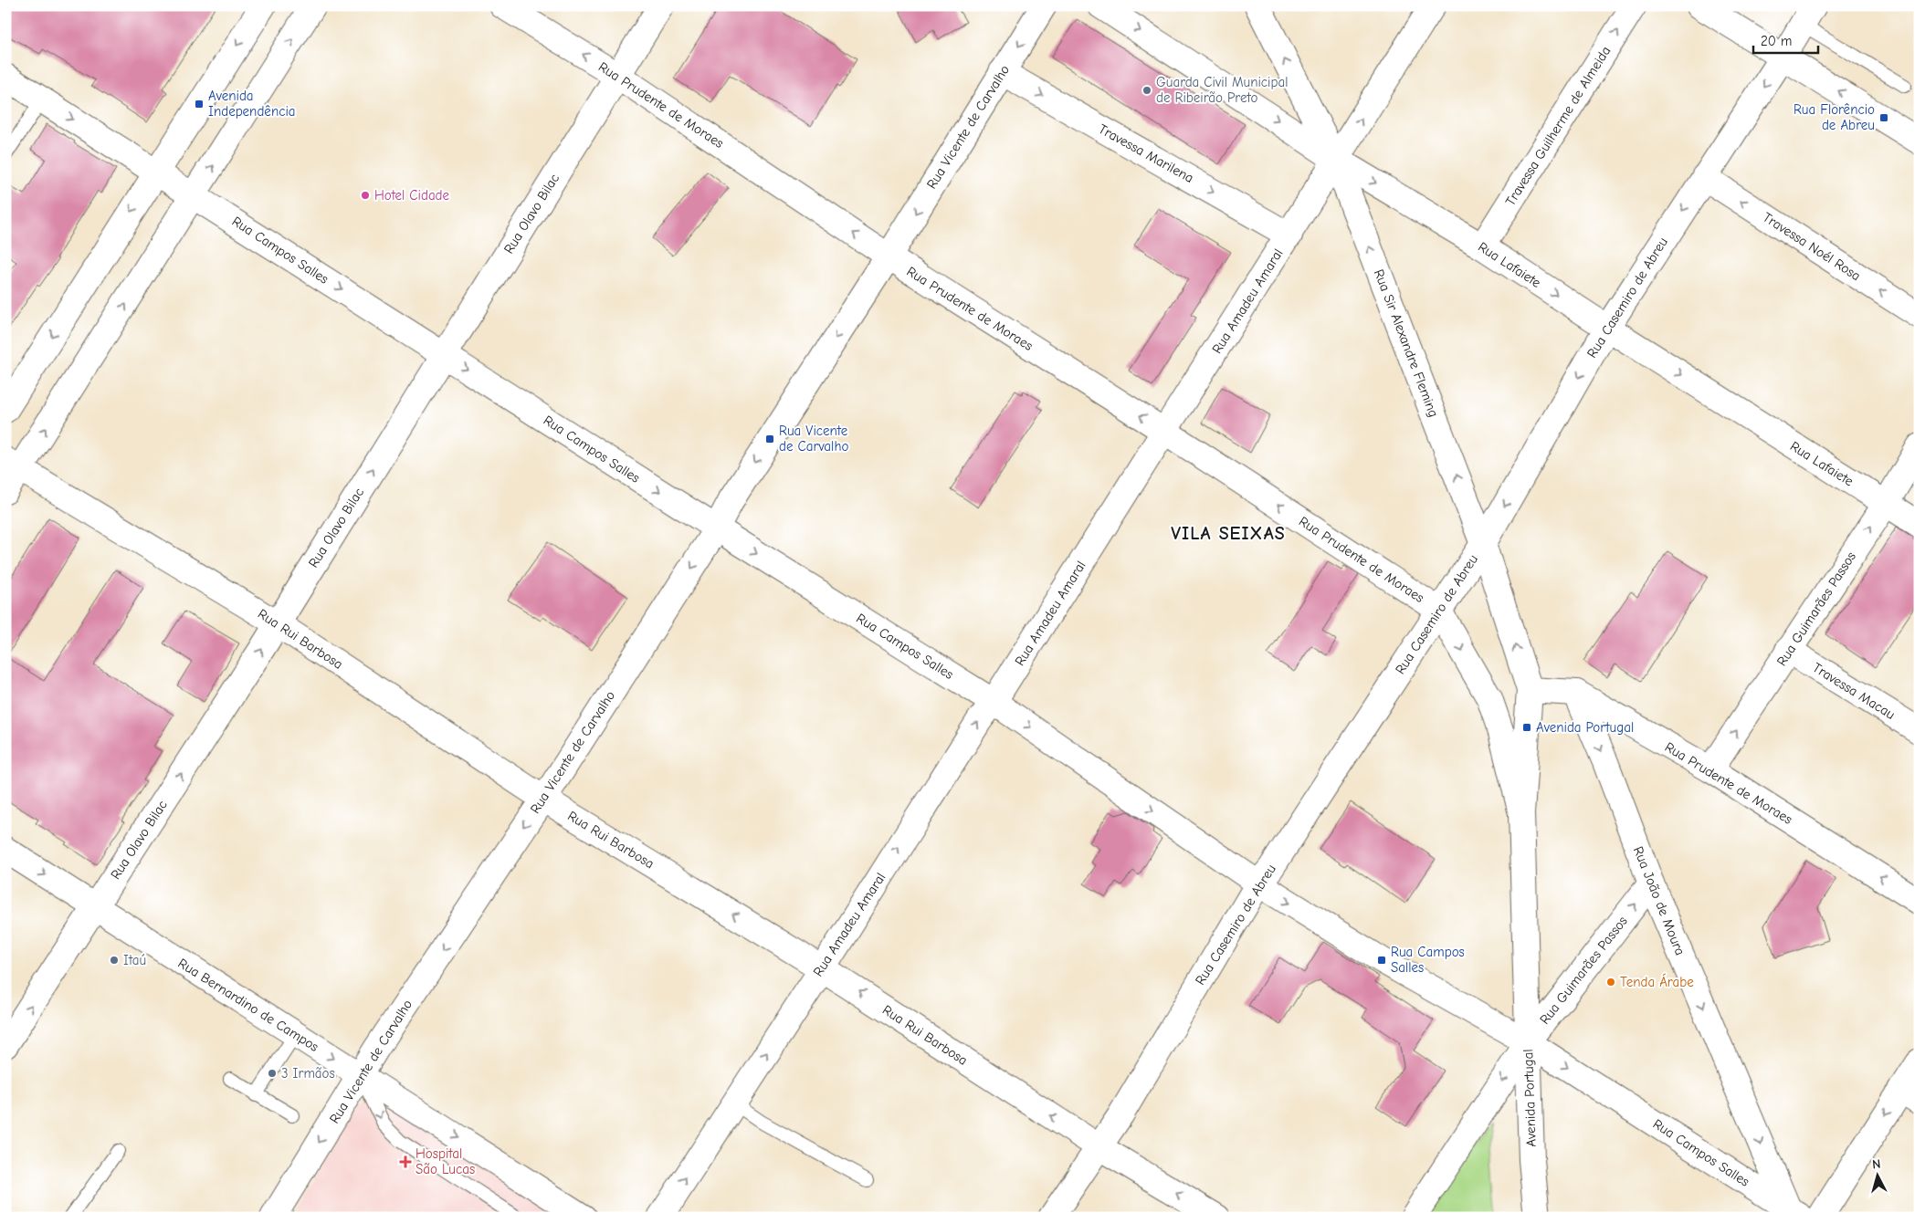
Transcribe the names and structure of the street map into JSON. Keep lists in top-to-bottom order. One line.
{"streets":{"street":["Rua Prudente de Moraes","Travessa Guilherme de Almeida","Rua Vicente de Carvalho","Travessa Marilena","Rua Olavo Bilac","Travessa Noél Rosa","Rua Campos Salles","Rua Lafaiete","Rua Casemiro de Abreu","Rua Amadeu Amaral","Rua Sir Alexandre Fleming","Rua Guimarães Passos","Rua Rui Barbosa","Travessa Macau","Rua João de Moura","Rua Bernardino de Campos","Avenida Portugal"]},"crossings":[["Rua Prudente de Moraes","Rua Vicente de Carvalho"],["Rua Prudente de Moraes","Rua Olavo Bilac"],["Rua Prudente de Moraes","Rua Casemiro de Abreu"],["Rua Prudente de Moraes","Rua Amadeu Amaral"],["Rua Prudente de Moraes","Rua Sir Alexandre Fleming"],["Rua Prudente de Moraes","Rua Guimarães Passos"],["Rua Prudente de Moraes","Rua João de Moura"],["Rua Prudente de Moraes","Avenida Portugal"],["Travessa Guilherme de Almeida","Rua Lafaiete"],["Rua Vicente de Carvalho","Travessa Marilena"],["Rua Vicente de Carvalho","Rua Campos Salles"],["Rua Vicente de Carvalho","Rua Rui Barbosa"],["Rua Vicente de Carvalho","Rua Bernardino de Campos"],["Travessa Marilena","Rua Amadeu Amaral"],["Rua Olavo Bilac","Rua Campos Salles"],["Rua Olavo Bilac","Rua Rui Barbosa"],["Rua Olavo Bilac","Rua Bernardino de Campos"],["Travessa Noél Rosa","Rua Casemiro de Abreu"],["Rua Campos Salles","Rua Casemiro de Abreu"],["Rua Campos Salles","Rua Amadeu Amaral"],["Rua Campos Salles","Rua Guimarães Passos"],["Rua Campos Salles","Rua João de Moura"],["Rua Campos Salles","Avenida Portugal"],["Rua Lafaiete","Rua Casemiro de Abreu"],["Rua Lafaiete","Rua Amadeu Amaral"],["Rua Lafaiete","Rua Sir Alexandre Fleming"],["Rua Lafaiete","Rua Guimarães Passos"],["Rua Casemiro de Abreu","Rua Sir Alexandre Fleming"],["Rua Casemiro de Abreu","Rua Rui Barbosa"],["Rua Casemiro de Abreu","Avenida Portugal"],["Rua Amadeu Amaral","Rua Sir Alexandre Fleming"],["Rua Amadeu Amaral","Rua Rui Barbosa"],["Rua Sir Alexandre Fleming","Avenida Portugal"],["Rua Guimarães Passos","Travessa Macau"],["Rua Guimarães Passos","Rua João de Moura"],["Rua Guimarães Passos","Avenida Portugal"]],"one_way":["Rua Prudente de Moraes","Travessa Guilherme de Almeida","Rua Vicente de Carvalho","Travessa Marilena","Rua Olavo Bilac","Rua Campos Salles","Rua Lafaiete","Rua Casemiro de Abreu","Rua Amadeu Amaral","Rua Sir Alexandre Fleming","Rua Rui Barbosa","Rua João de Moura","Rua Bernardino de Campos"],"districts":["VILA SEIXAS"],"places":{"other":["Guarda Civil Municipal de Ribeirão Preto","Hotel Cidade","Itaú","Tenda Árabe","3 Irmãos"],"transit":["Avenida Independência","Rua Florêncio de Abreu","Rua Vicente de Carvalho","Avenida Portugal","Rua Campos Salles"],"health":["Hospital São Lucas"]},"scale_bar":"20 m","north":"top"}
